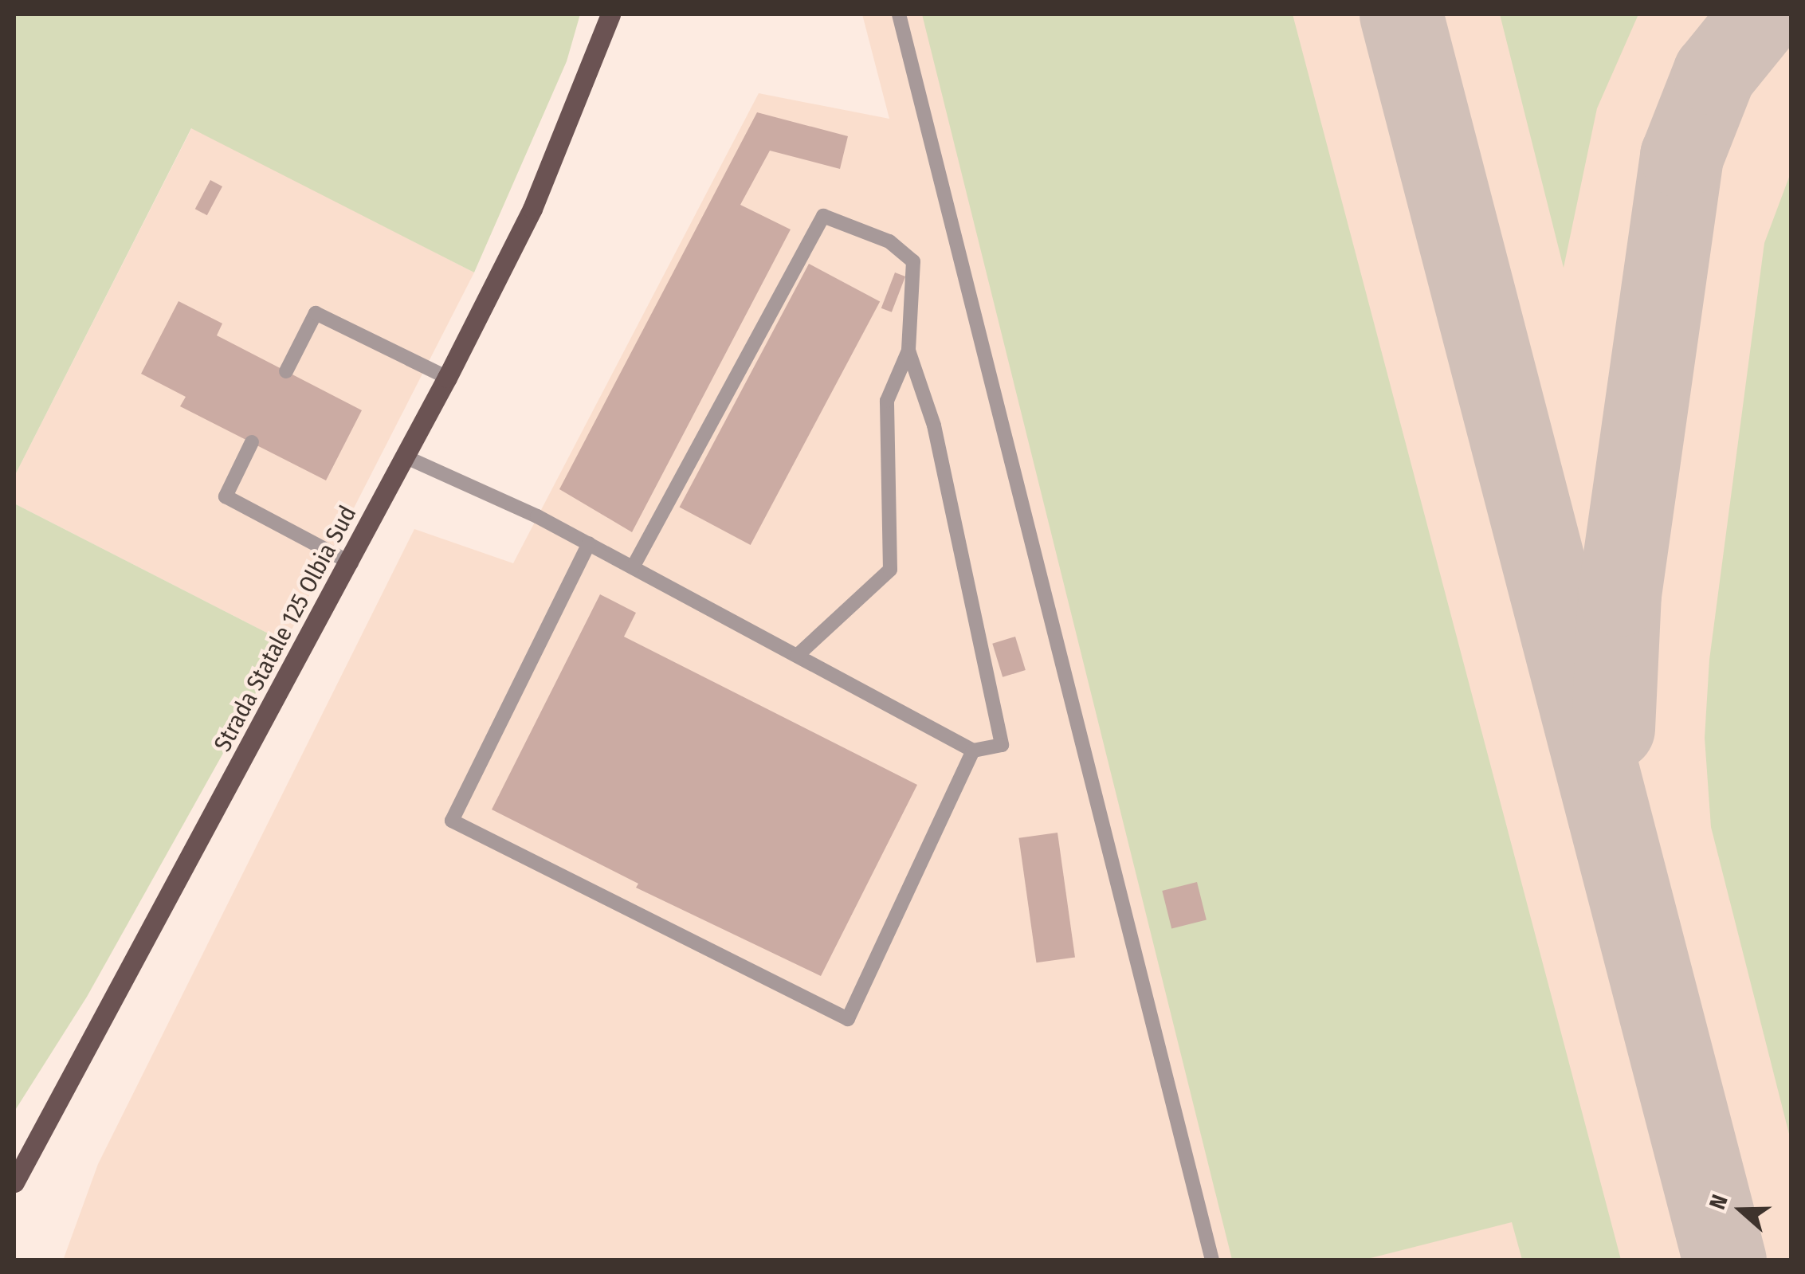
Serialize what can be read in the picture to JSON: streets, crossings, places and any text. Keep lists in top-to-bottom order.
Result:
{
  "streets": {
    "main road": ["Strada Statale 125 Olbia Sud"]
  },
  "north": "left"
}
